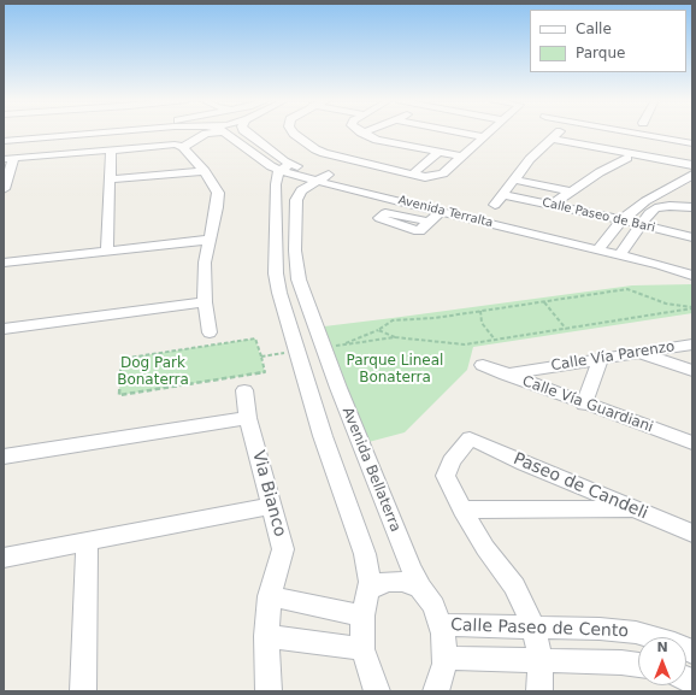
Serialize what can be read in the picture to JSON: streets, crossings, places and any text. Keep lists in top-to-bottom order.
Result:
{
  "streets": {
    "street": [
      "Avenida Terralta",
      "Calle Paseo de Bari",
      "Calle Vía Parenzo",
      "Calle Vía Guardiani",
      "Avenida Bellaterra",
      "Paseo de Candeli",
      "Via Bianco",
      "Calle Paseo de Cento"
    ]
  },
  "crossings": [
    ["Avenida Terralta", "Avenida Bellaterra"],
    ["Calle Vía Parenzo", "Calle Vía Guardiani"],
    ["Avenida Bellaterra", "Calle Paseo de Cento"]
  ],
  "parks": ["Parque Lineal Bonaterra", "Dog Park Bonaterra"],
  "legend": ["Calle", "Parque"],
  "north": "top"
}
